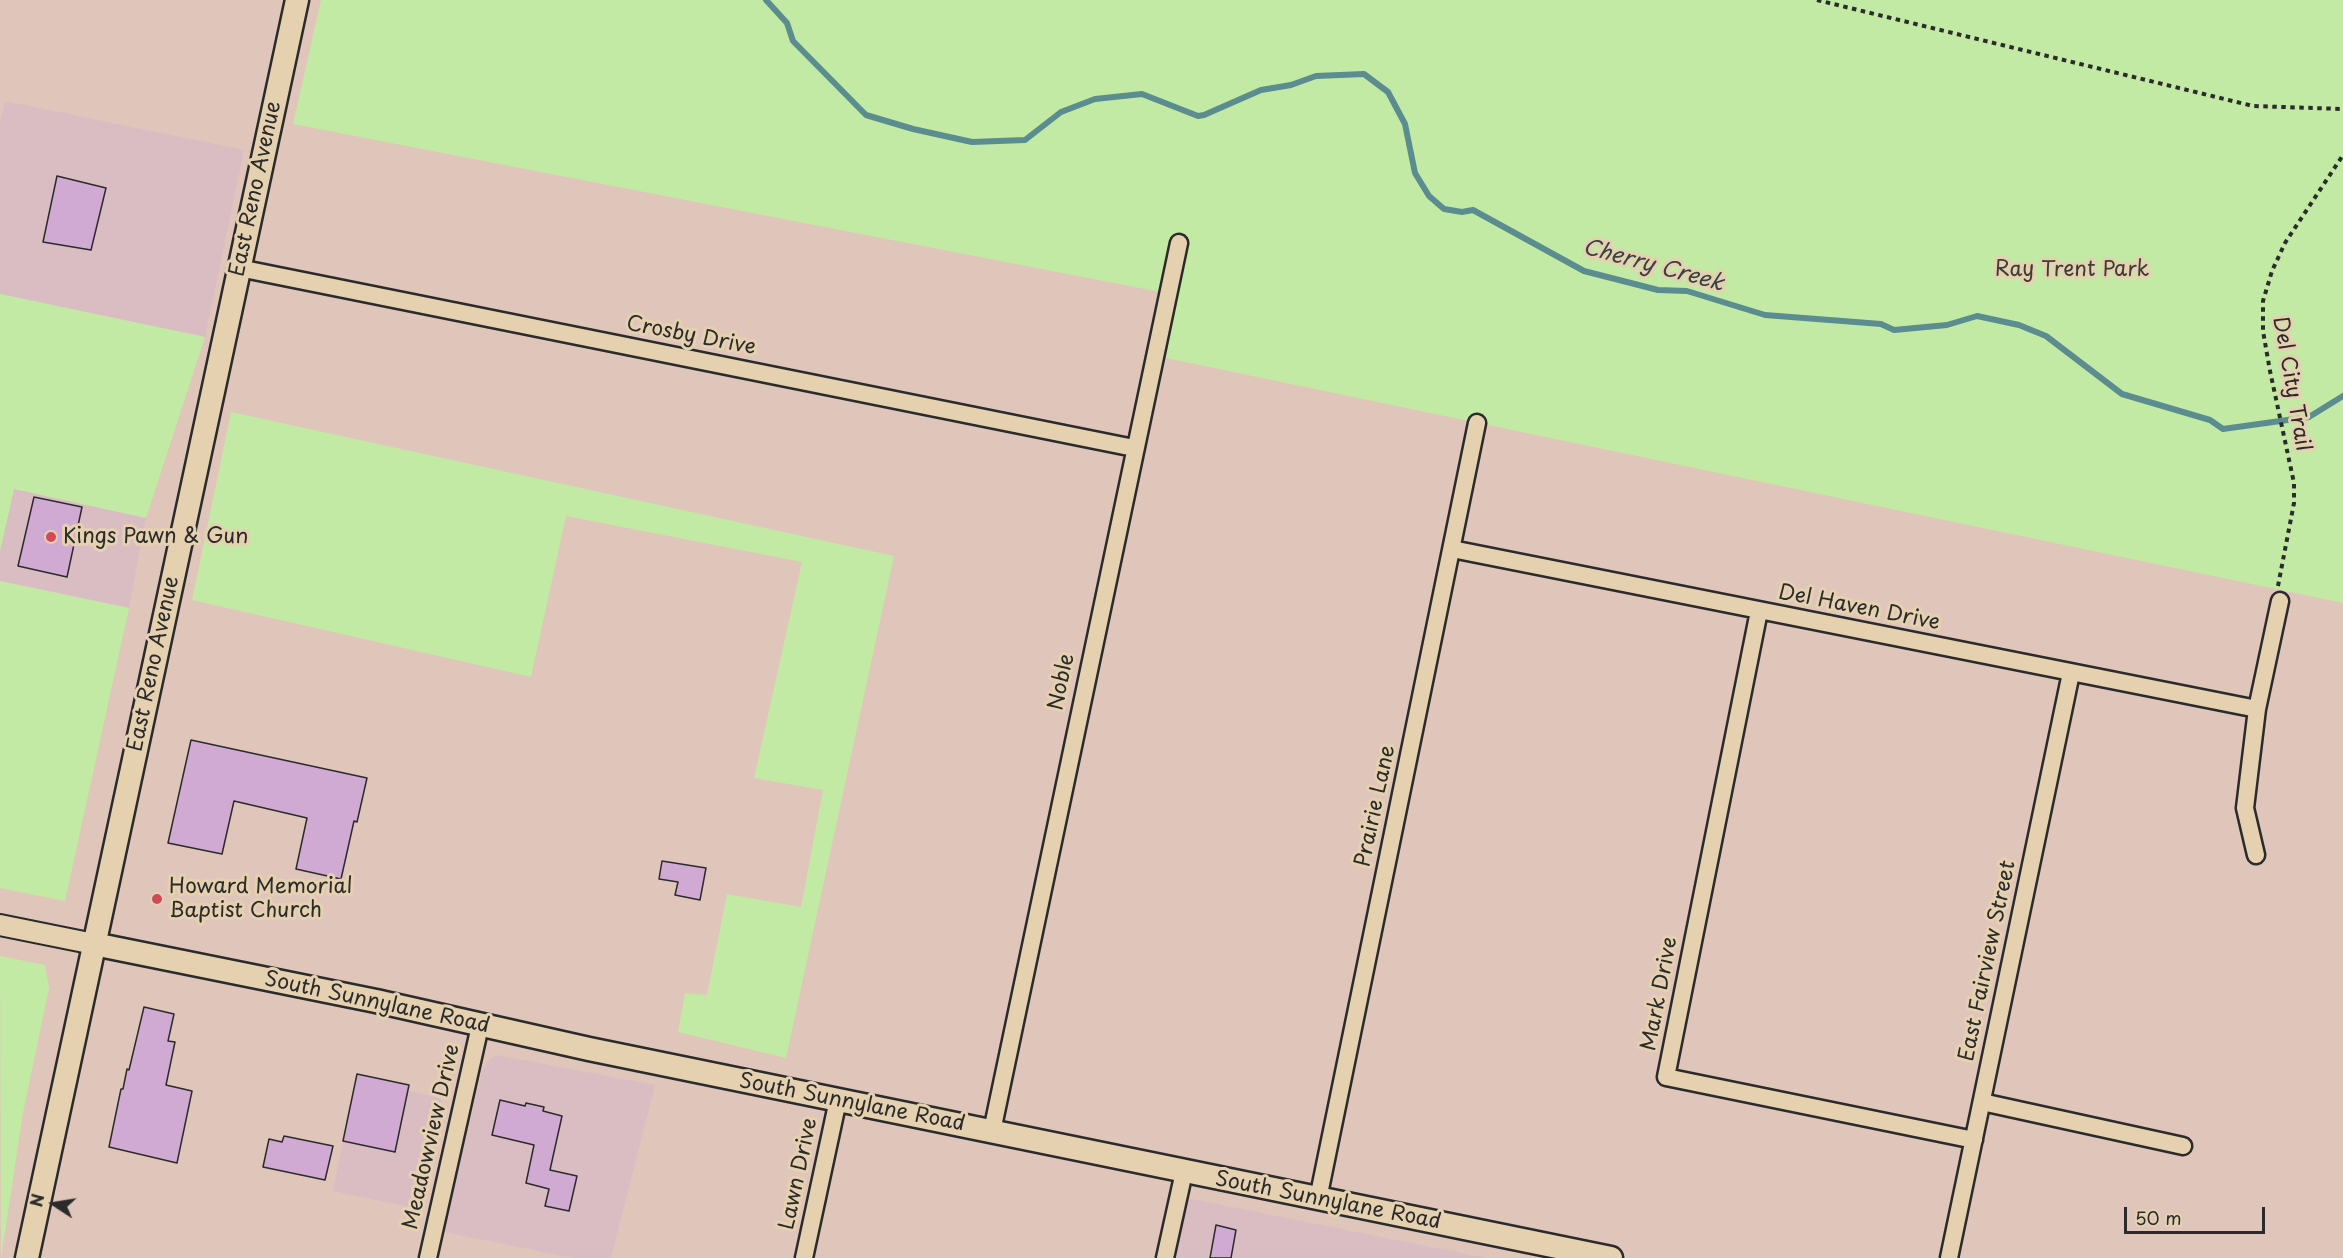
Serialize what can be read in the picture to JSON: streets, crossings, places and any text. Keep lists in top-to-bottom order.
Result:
{
  "streets": {
    "main road": ["East Reno Avenue", "South Sunnylane Road"],
    "street": [
      "Crosby Drive",
      "Del Haven Drive",
      "Noble",
      "Prairie Lane",
      "East Fairview Street",
      "Mark Drive",
      "Meadowview Drive",
      "Lawn Drive"
    ],
    "path": ["Del City Trail"]
  },
  "crossings": [
    ["East Reno Avenue", "Crosby Drive"],
    ["East Reno Avenue", "South Sunnylane Road"],
    ["Crosby Drive", "Noble"],
    ["Del Haven Drive", "Prairie Lane"],
    ["Del Haven Drive", "East Fairview Street"],
    ["Del Haven Drive", "Mark Drive"],
    ["Noble", "South Sunnylane Road"],
    ["Prairie Lane", "South Sunnylane Road"],
    ["East Fairview Street", "Mark Drive"],
    ["South Sunnylane Road", "Meadowview Drive"],
    ["South Sunnylane Road", "Lawn Drive"]
  ],
  "water": ["Cherry Creek"],
  "parks": ["Ray Trent Park"],
  "places": ["Kings Pawn & Gun", "Howard Memorial Baptist Church"],
  "scale_bar": "50 m",
  "north": "left"
}
